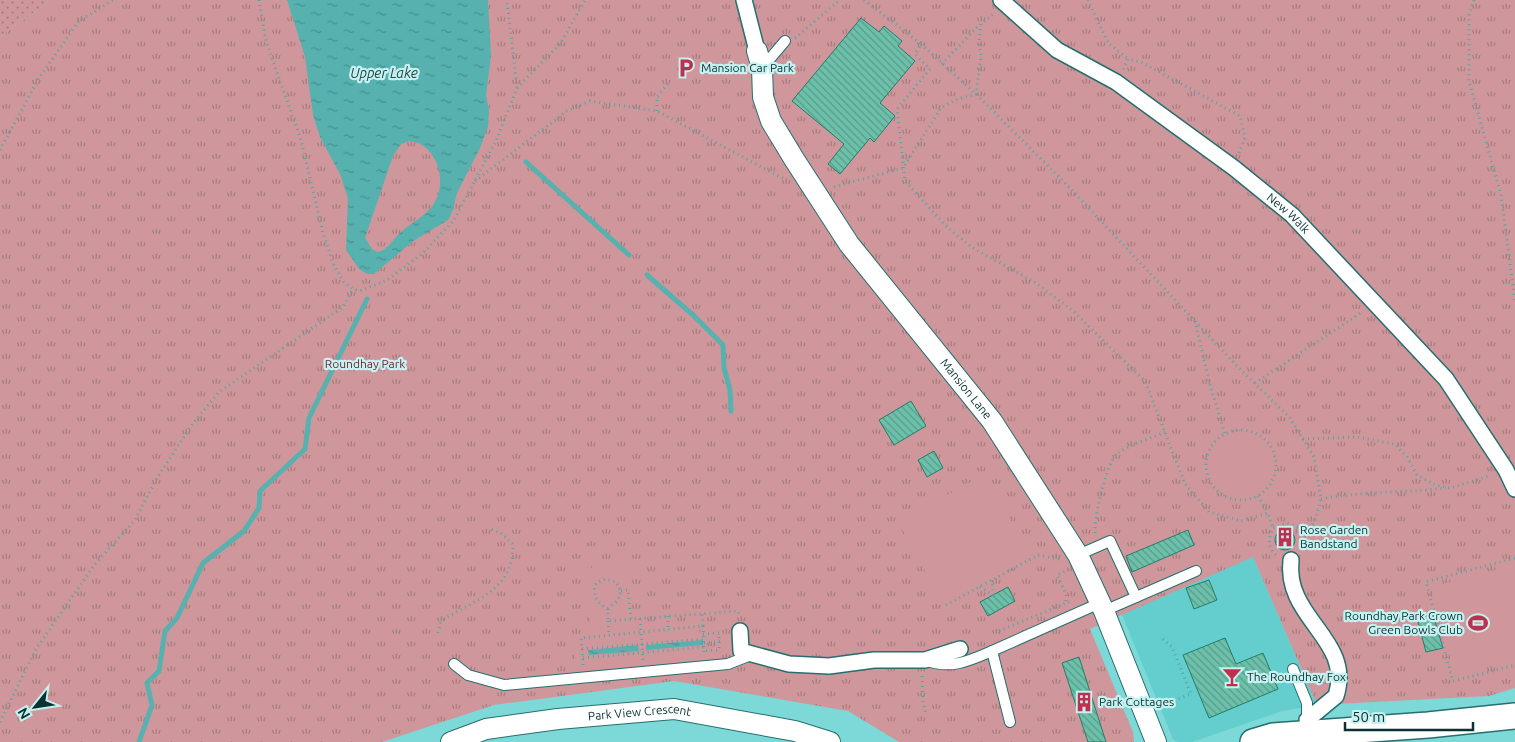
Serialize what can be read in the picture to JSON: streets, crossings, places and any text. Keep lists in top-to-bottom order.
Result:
{
  "streets": {
    "street": ["New Walk", "Mansion Lane", "Park View Crescent"]
  },
  "water": ["Upper Lake"],
  "parks": ["Roundhay Park"],
  "places": {
    "parking": ["Mansion Car Park"],
    "building": ["Rose Garden Bandstand", "Park Cottages"],
    "sports": ["Roundhay Park Crown Green Bowls Club"],
    "bar": ["The Roundhay Fox"]
  },
  "scale_bar": "50 m",
  "north": "bottom left"
}
